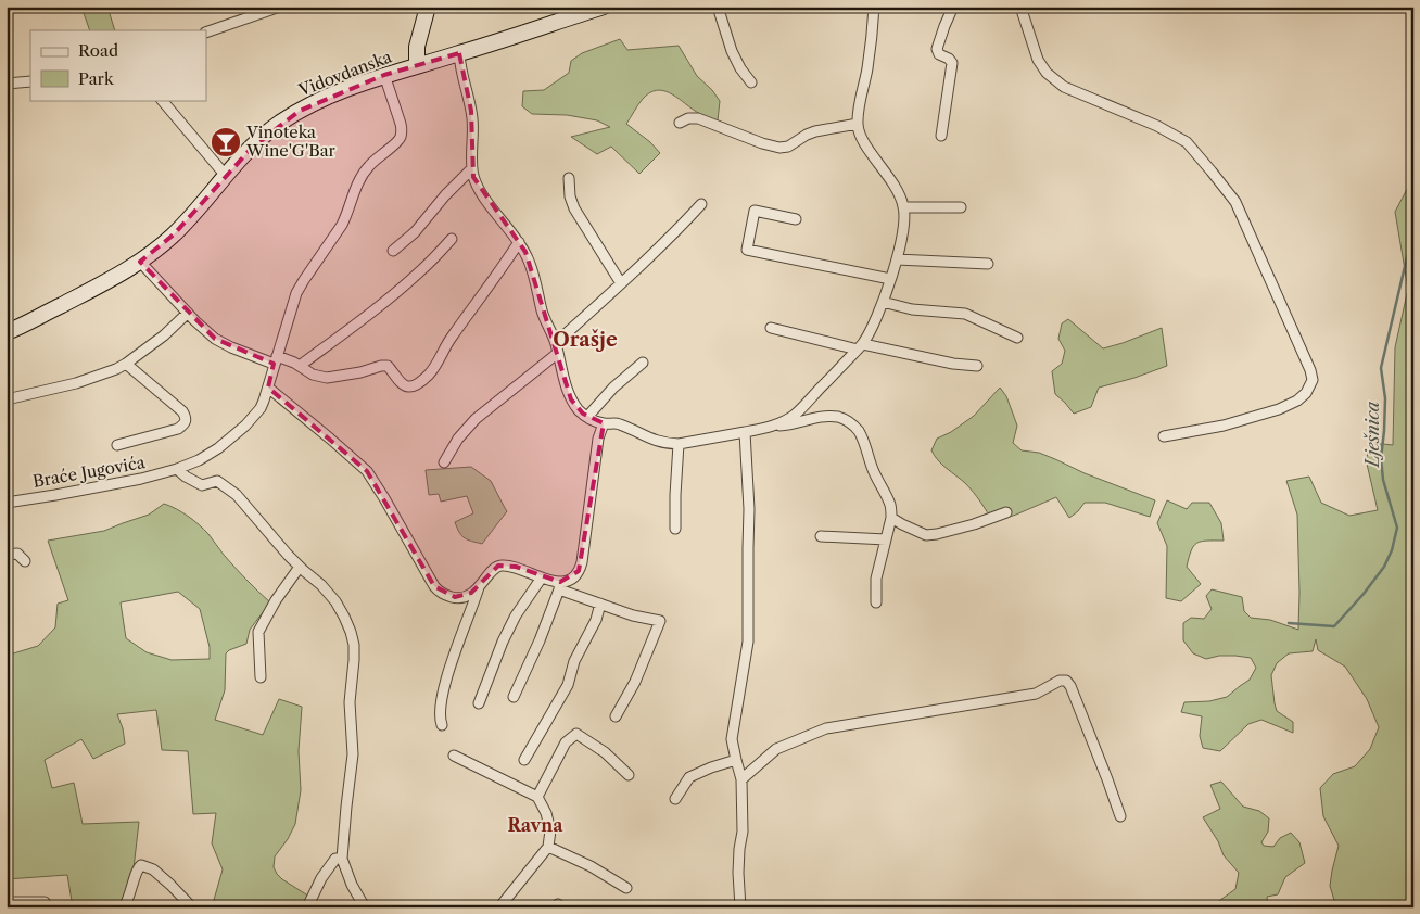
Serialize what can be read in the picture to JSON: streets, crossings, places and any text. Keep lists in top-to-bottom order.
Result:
{
  "streets": {
    "street": ["Vidovdanska", "Braće Jugovića"]
  },
  "crossings": [
    ["Vidovdanska", "Braće Jugovića"]
  ],
  "districts": ["Orašje", "Ravna"],
  "water": ["Lješnica"],
  "places": {
    "bar": ["Vinoteka Wine'G'Bar"]
  },
  "legend": ["Road", "Park"]
}
